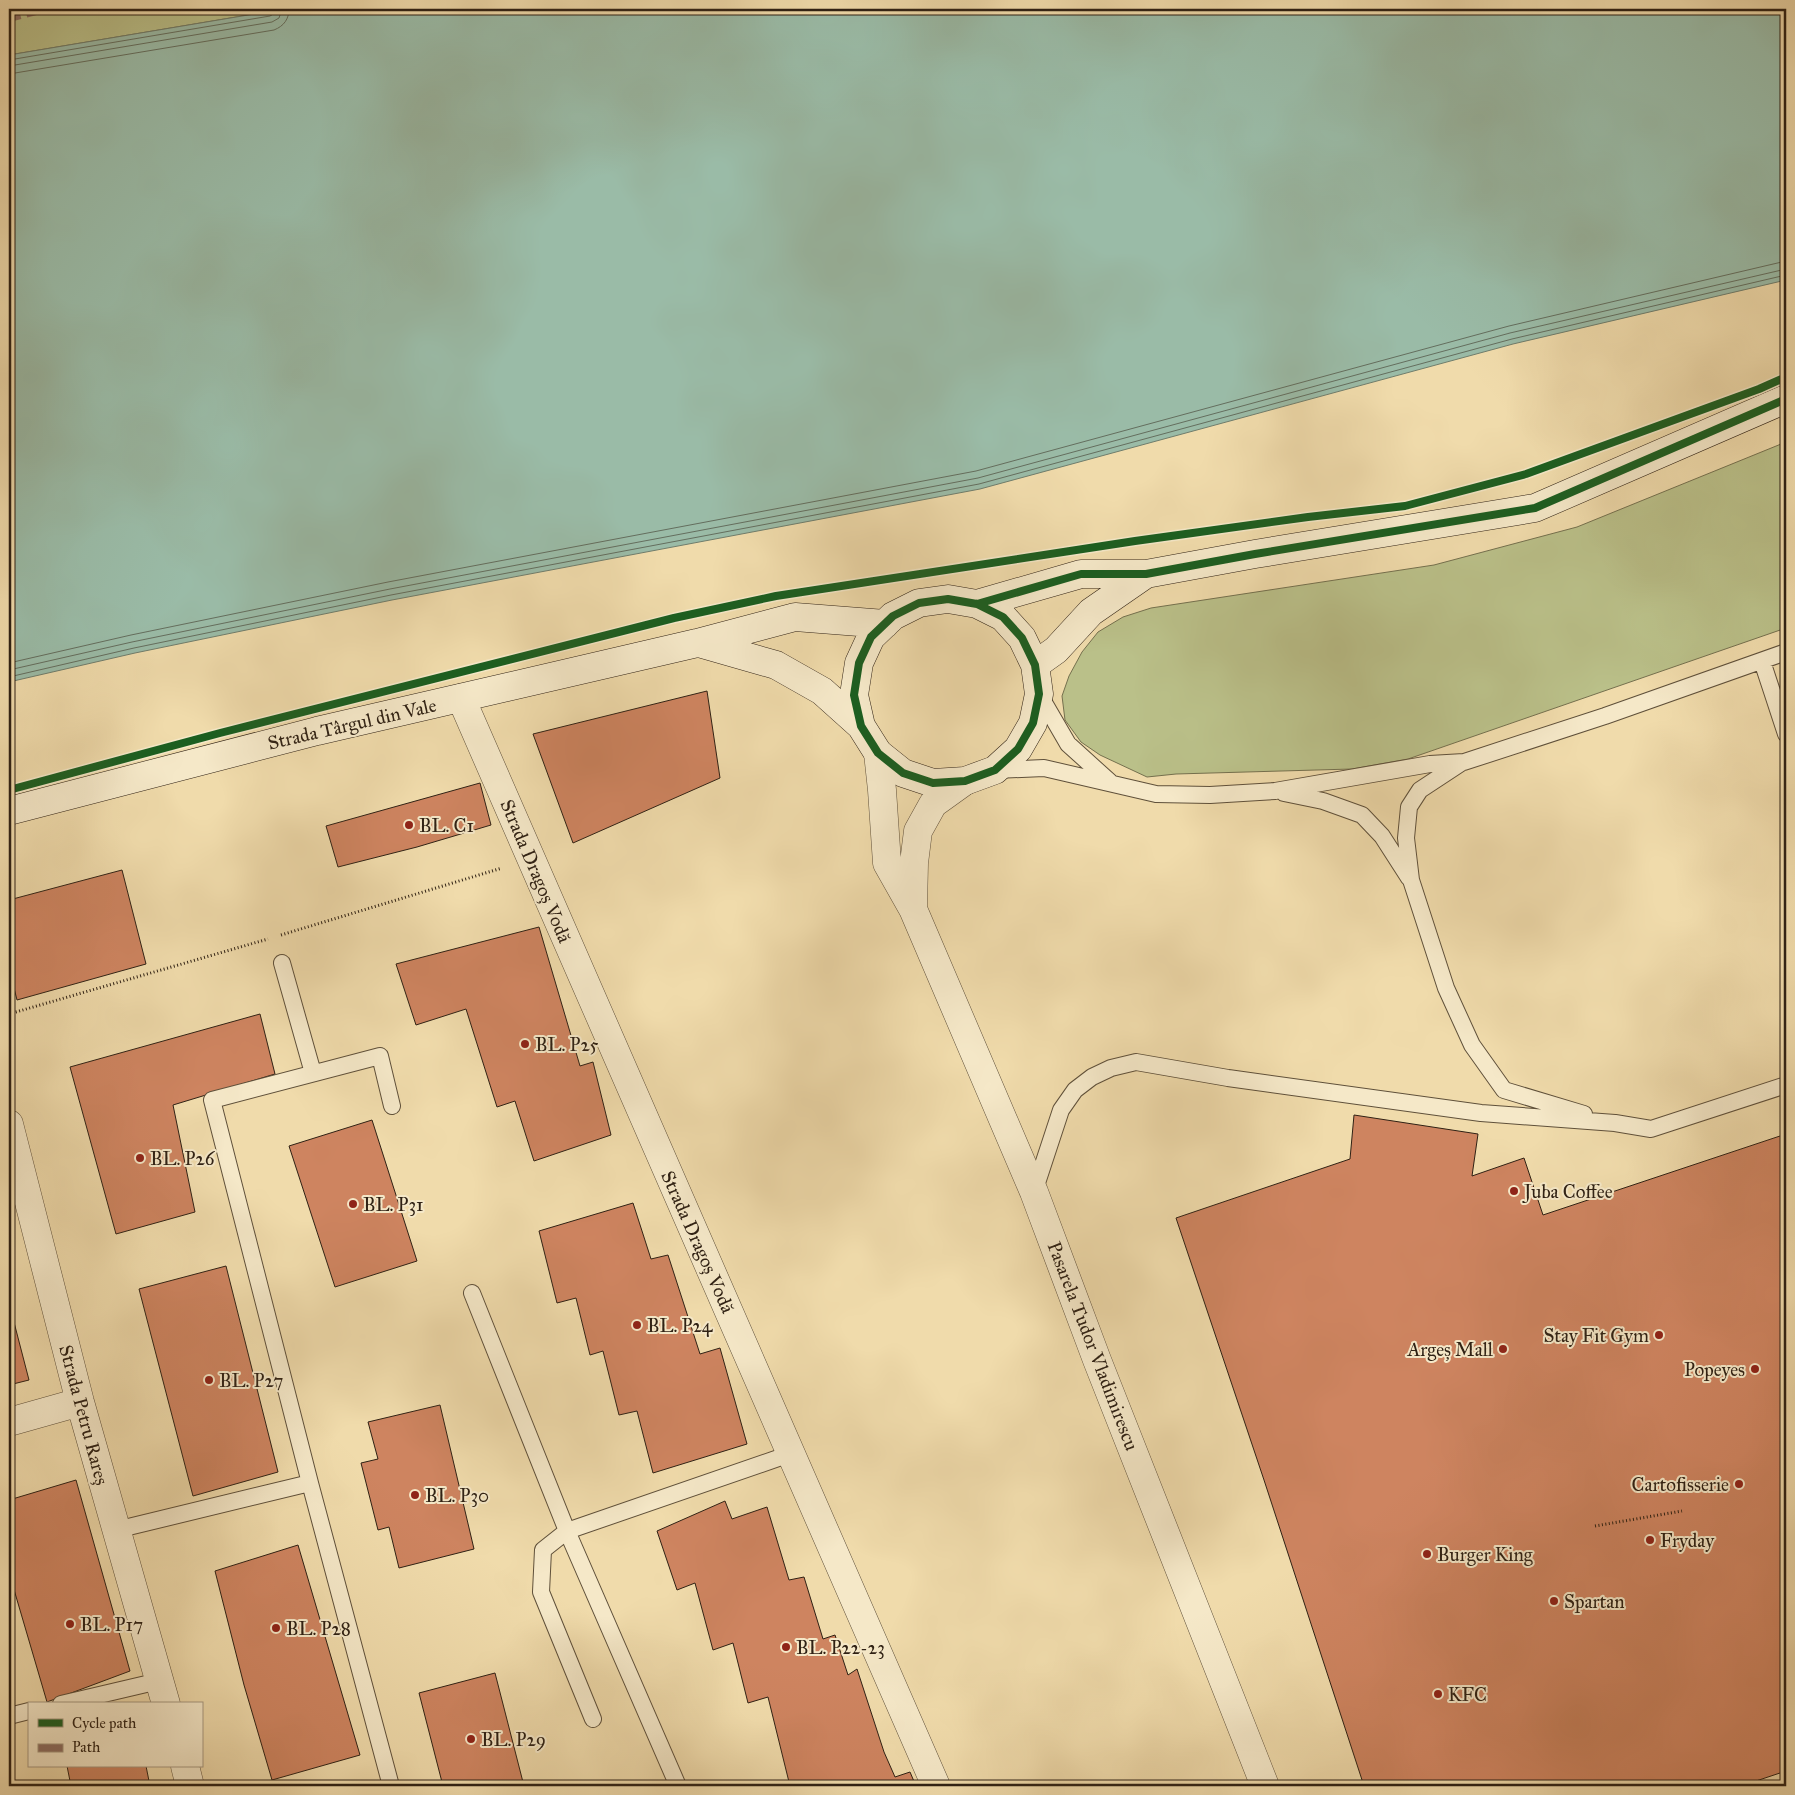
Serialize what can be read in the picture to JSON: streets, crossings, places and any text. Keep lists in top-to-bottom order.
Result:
{
  "streets": {
    "street": [
      "Strada Târgul din Vale",
      "Strada Dragoș Vodă",
      "Pasarela Tudor Vladimirescu",
      "Strada Petru Rareș"
    ]
  },
  "crossings": [
    ["Strada Târgul din Vale", "Strada Dragoș Vodă"],
    ["Strada Târgul din Vale", "Pasarela Tudor Vladimirescu"]
  ],
  "places": [
    "BL. C1",
    "BL. P25",
    "BL. P26",
    "Juba Coffee",
    "BL. P31",
    "BL. P24",
    "Stay Fit Gym",
    "Argeș Mall",
    "Popeyes",
    "BL. P27",
    "Cartofisserie",
    "BL. P30",
    "Fryday",
    "Burger King",
    "Spartan",
    "BL. P17",
    "BL. P28",
    "BL. P22-23",
    "KFC",
    "BL. P29"
  ],
  "legend": ["Cycle path", "Path"]
}
